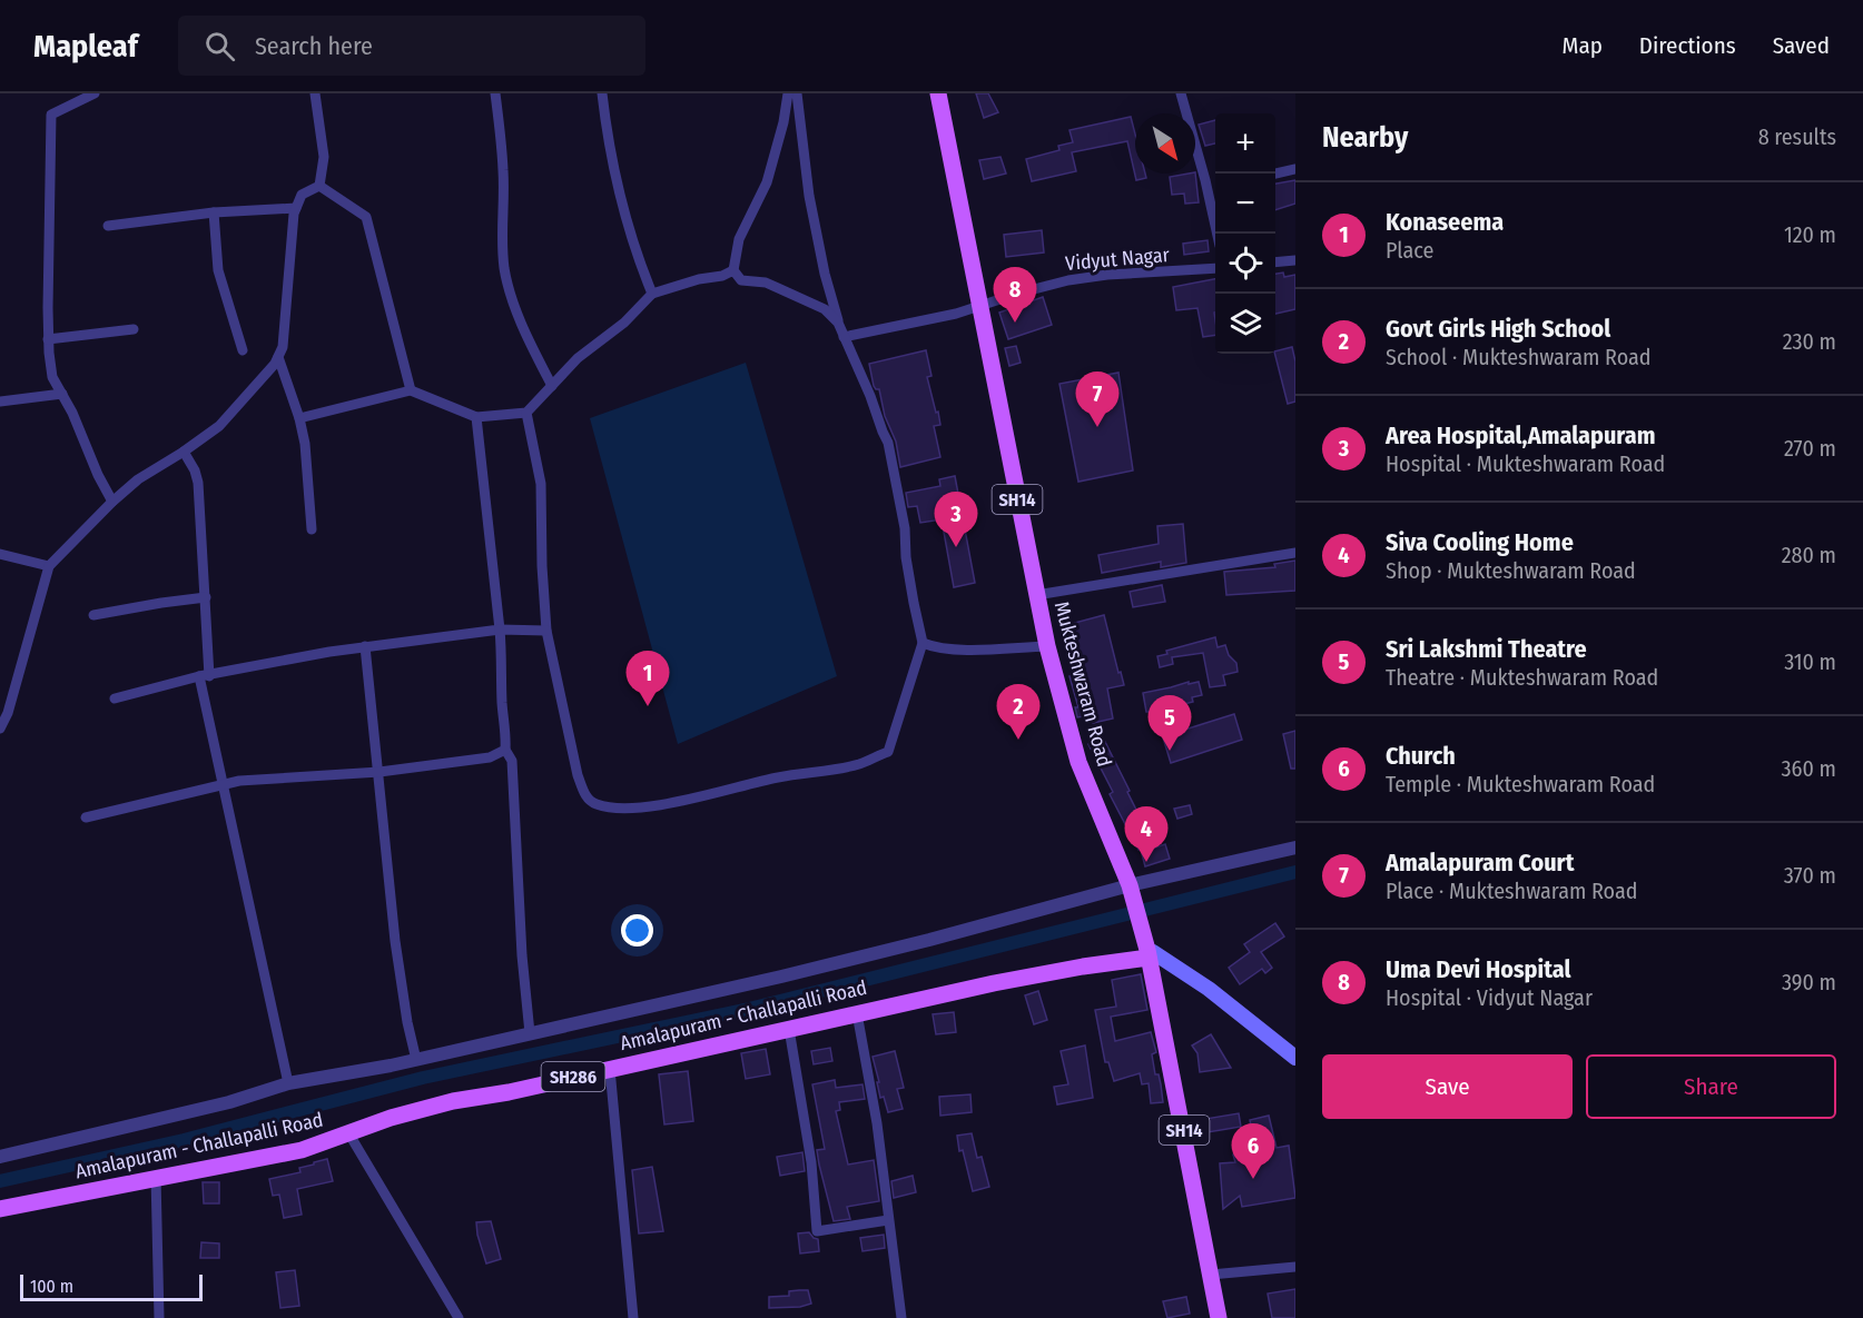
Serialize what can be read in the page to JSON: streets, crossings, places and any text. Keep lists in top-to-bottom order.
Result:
{
  "streets": {
    "main road": [
      "SH14",
      "Mukteshwaram Road",
      "Amalapuram - Challapalli Road",
      "SH286"
    ],
    "street": ["Vidyut Nagar"]
  },
  "crossings": [
    ["Vidyut Nagar", "Mukteshwaram Road"],
    ["Mukteshwaram Road", "Amalapuram - Challapalli Road"]
  ],
  "scale_bar": "100 m",
  "north": "bottom right",
  "page": {
    "header": "Mapleaf",
    "search": "Search here",
    "nav": ["Map", "Directions", "Saved"],
    "heading": ["Nearby", "8 results"],
    "map_buttons": ["+", "−"],
    "list": [
      {
        "mark": "1",
        "name": "Konaseema",
        "note": "Place",
        "value": "120 m"
      },
      {
        "mark": "2",
        "name": "Govt Girls High School",
        "note": "School · Mukteshwaram Road",
        "value": "230 m"
      },
      {
        "mark": "3",
        "name": "Area Hospital,Amalapuram",
        "note": "Hospital · Mukteshwaram Road",
        "value": "270 m"
      },
      {
        "mark": "4",
        "name": "Siva Cooling Home",
        "note": "Shop · Mukteshwaram Road",
        "value": "280 m"
      },
      {
        "mark": "5",
        "name": "Sri Lakshmi Theatre",
        "note": "Theatre · Mukteshwaram Road",
        "value": "310 m"
      },
      {
        "mark": "6",
        "name": "Church",
        "note": "Temple · Mukteshwaram Road",
        "value": "360 m"
      },
      {
        "mark": "7",
        "name": "Amalapuram Court",
        "note": "Place · Mukteshwaram Road",
        "value": "370 m"
      },
      {
        "mark": "8",
        "name": "Uma Devi Hospital",
        "note": "Hospital · Vidyut Nagar",
        "value": "390 m"
      }
    ],
    "pins": [
      "8",
      "7",
      "3",
      "1",
      "2",
      "5",
      "4",
      "6"
    ],
    "buttons": ["Save", "Share"],
    "scale": "100 m"
  }
}
